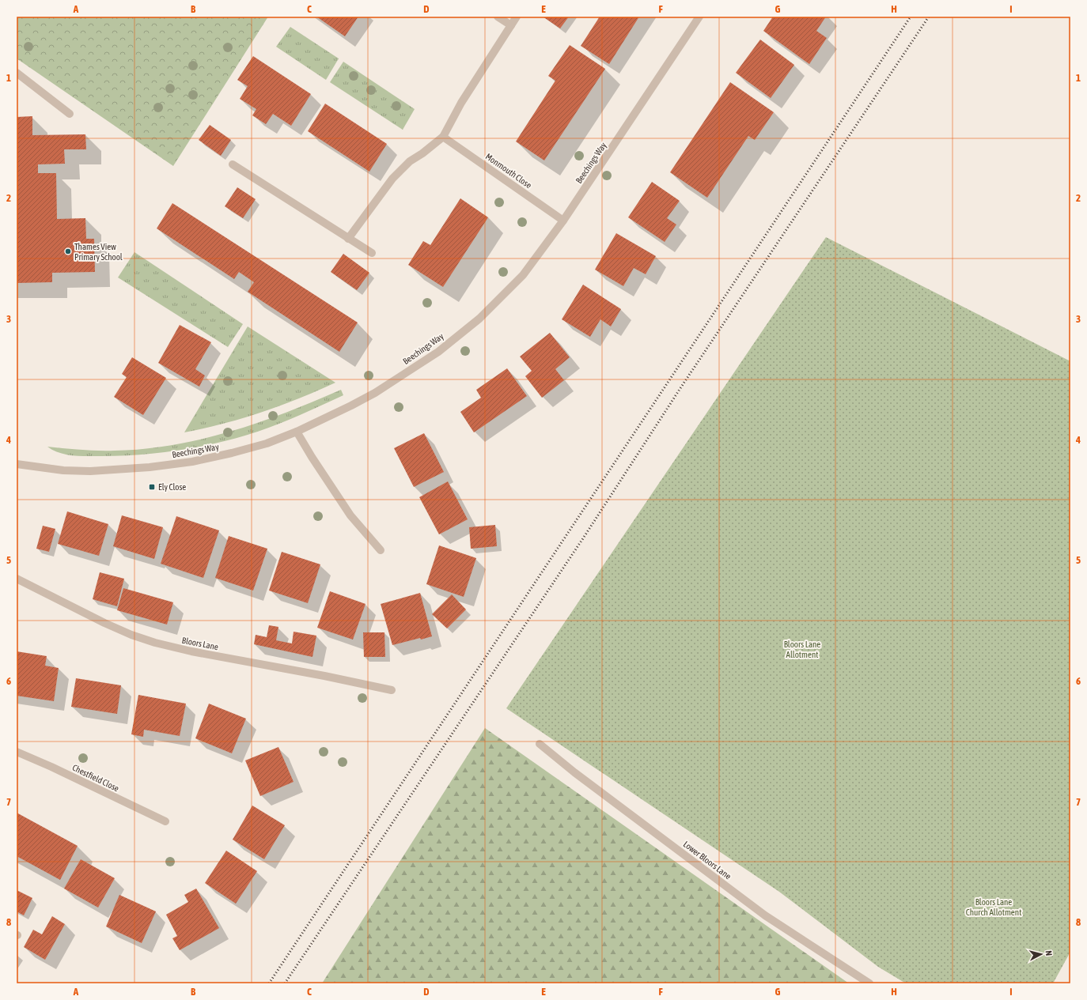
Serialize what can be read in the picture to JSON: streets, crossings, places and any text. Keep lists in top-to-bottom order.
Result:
{
  "streets": {
    "street": [
      "Beechings Way",
      "Monmouth Close",
      "Bloors Lane",
      "Chestfield Close",
      "Lower Bloors Lane"
    ]
  },
  "crossings": [
    ["Beechings Way", "Monmouth Close"]
  ],
  "parks": ["Bloors Lane Allotment", "Bloors Lane Church Allotment"],
  "places": {
    "other": ["Thames View Primary School"],
    "transit": ["Ely Close"]
  },
  "north": "right",
  "grid": {
    "columns": [
      "A",
      "B",
      "C",
      "D",
      "E",
      "F",
      "G",
      "H",
      "I"
    ],
    "rows": [
      "1",
      "2",
      "3",
      "4",
      "5",
      "6",
      "7",
      "8"
    ]
  }
}
